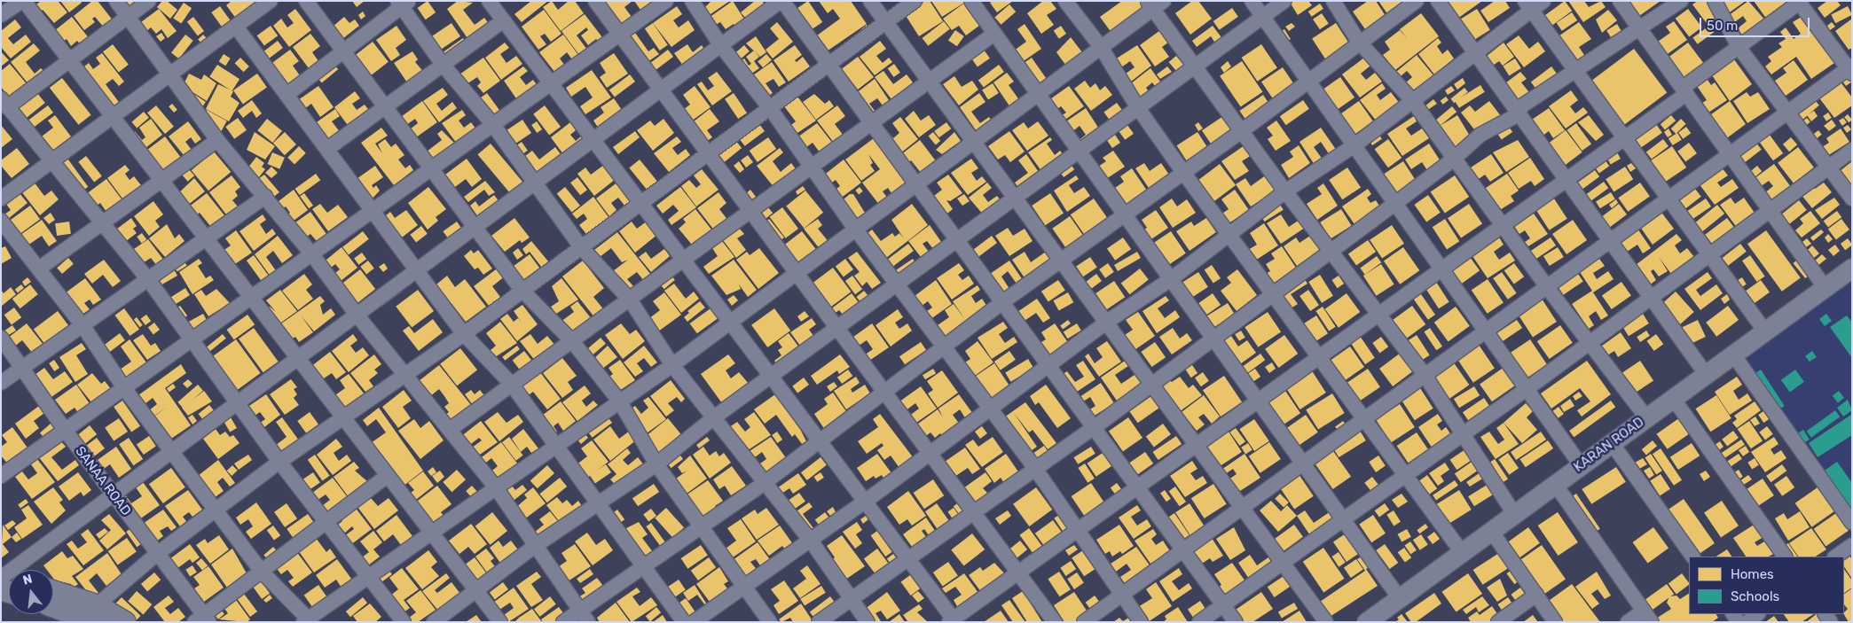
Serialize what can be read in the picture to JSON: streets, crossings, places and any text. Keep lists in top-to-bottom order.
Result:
{
  "streets": {
    "street": ["KARAN ROAD", "SANAA ROAD"]
  },
  "legend": ["Homes", "Schools"],
  "scale_bar": "50 m",
  "north": "top"
}
